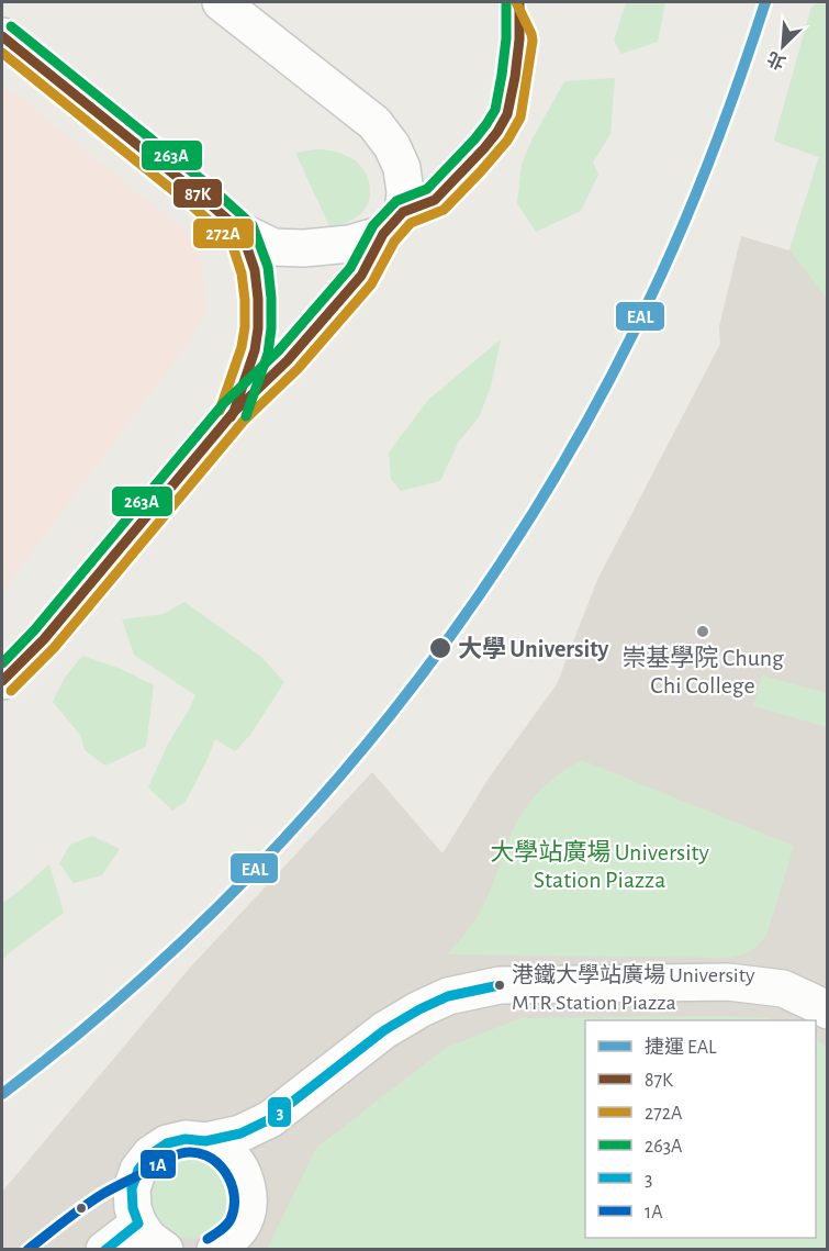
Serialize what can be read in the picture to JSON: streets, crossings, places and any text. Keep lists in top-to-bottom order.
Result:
{
  "parks": ["大學站廣場 University Station Piazza"],
  "places": ["崇基學院 Chung Chi College", "大學 University", "港鐵大學站廣場 University MTR Station Piazza"],
  "lines": [
    "metro line EAL",
    "transit line 87K",
    "transit line 272A",
    "transit line 263A",
    "transit line 3",
    "transit line 1A"
  ],
  "legend": [
    "捷運 EAL",
    "87K",
    "272A",
    "263A",
    "3",
    "1A"
  ],
  "north": "bottom left"
}
